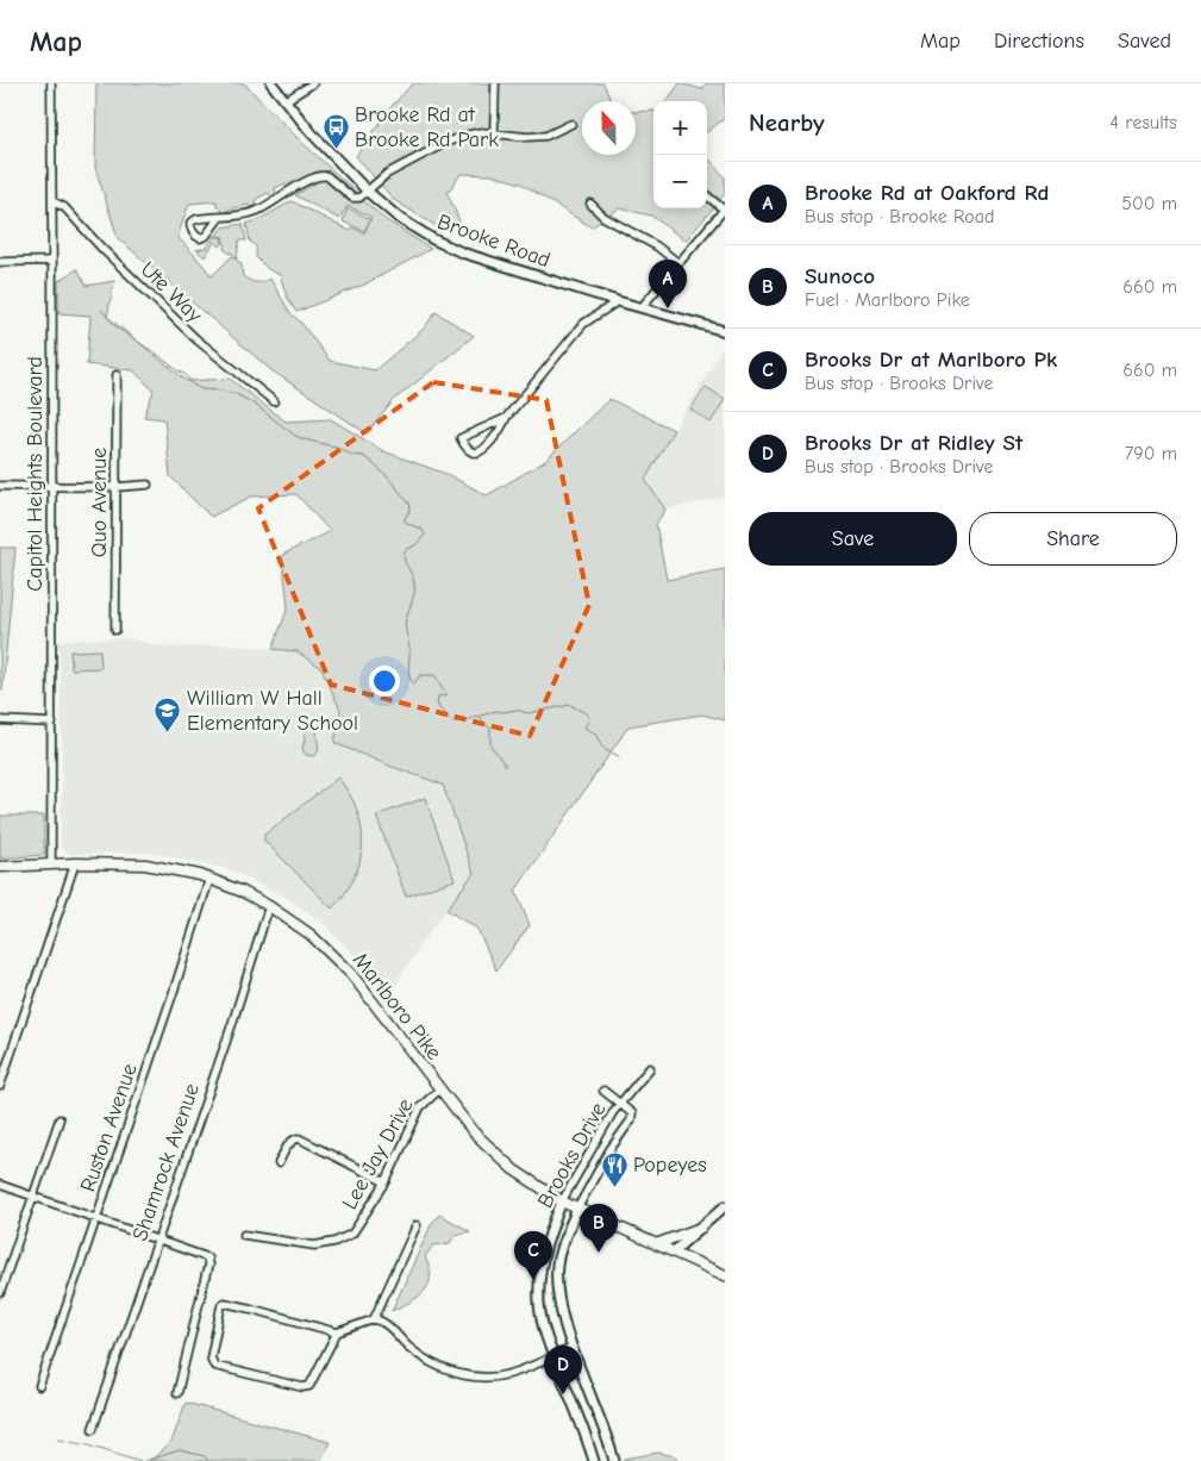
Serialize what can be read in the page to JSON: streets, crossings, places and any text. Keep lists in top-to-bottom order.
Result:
{
  "streets": {
    "main road": ["Marlboro Pike"],
    "street": [
      "Brooke Road",
      "Ute Way",
      "Capitol Heights Boulevard",
      "Quo Avenue",
      "Ruston Avenue",
      "Lee Jay Drive",
      "Brooks Drive",
      "Shamrock Avenue"
    ]
  },
  "crossings": [
    ["Ute Way", "Capitol Heights Boulevard"],
    ["Capitol Heights Boulevard", "Marlboro Pike"],
    ["Marlboro Pike", "Ruston Avenue"],
    ["Marlboro Pike", "Lee Jay Drive"],
    ["Marlboro Pike", "Brooks Drive"],
    ["Marlboro Pike", "Shamrock Avenue"]
  ],
  "places": {
    "bus stop": ["Brooke Rd at Brooke Rd Park"],
    "school or university": ["William W Hall Elementary School"],
    "restaurant": ["Popeyes"]
  },
  "north": "top",
  "page": {
    "header": "Map",
    "nav": ["Map", "Directions", "Saved"],
    "heading": ["Nearby", "4 results"],
    "map_buttons": ["+", "−"],
    "list": [
      {
        "mark": "A",
        "name": "Brooke Rd at Oakford Rd",
        "note": "Bus stop · Brooke Road",
        "value": "500 m"
      },
      {
        "mark": "B",
        "name": "Sunoco",
        "note": "Fuel · Marlboro Pike",
        "value": "660 m"
      },
      {
        "mark": "C",
        "name": "Brooks Dr at Marlboro Pk",
        "note": "Bus stop · Brooks Drive",
        "value": "660 m"
      },
      {
        "mark": "D",
        "name": "Brooks Dr at Ridley St",
        "note": "Bus stop · Brooks Drive",
        "value": "790 m"
      }
    ],
    "pins": [
      "A",
      "B",
      "C",
      "D"
    ],
    "buttons": ["Save", "Share"]
  }
}
